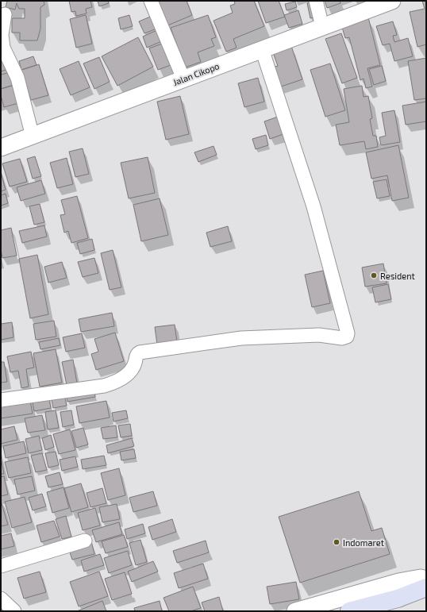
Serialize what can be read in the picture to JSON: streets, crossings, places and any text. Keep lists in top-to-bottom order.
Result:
{
  "streets": {
    "street": ["Jalan Cikopo"]
  },
  "places": ["Resident", "Indomaret"]
}
